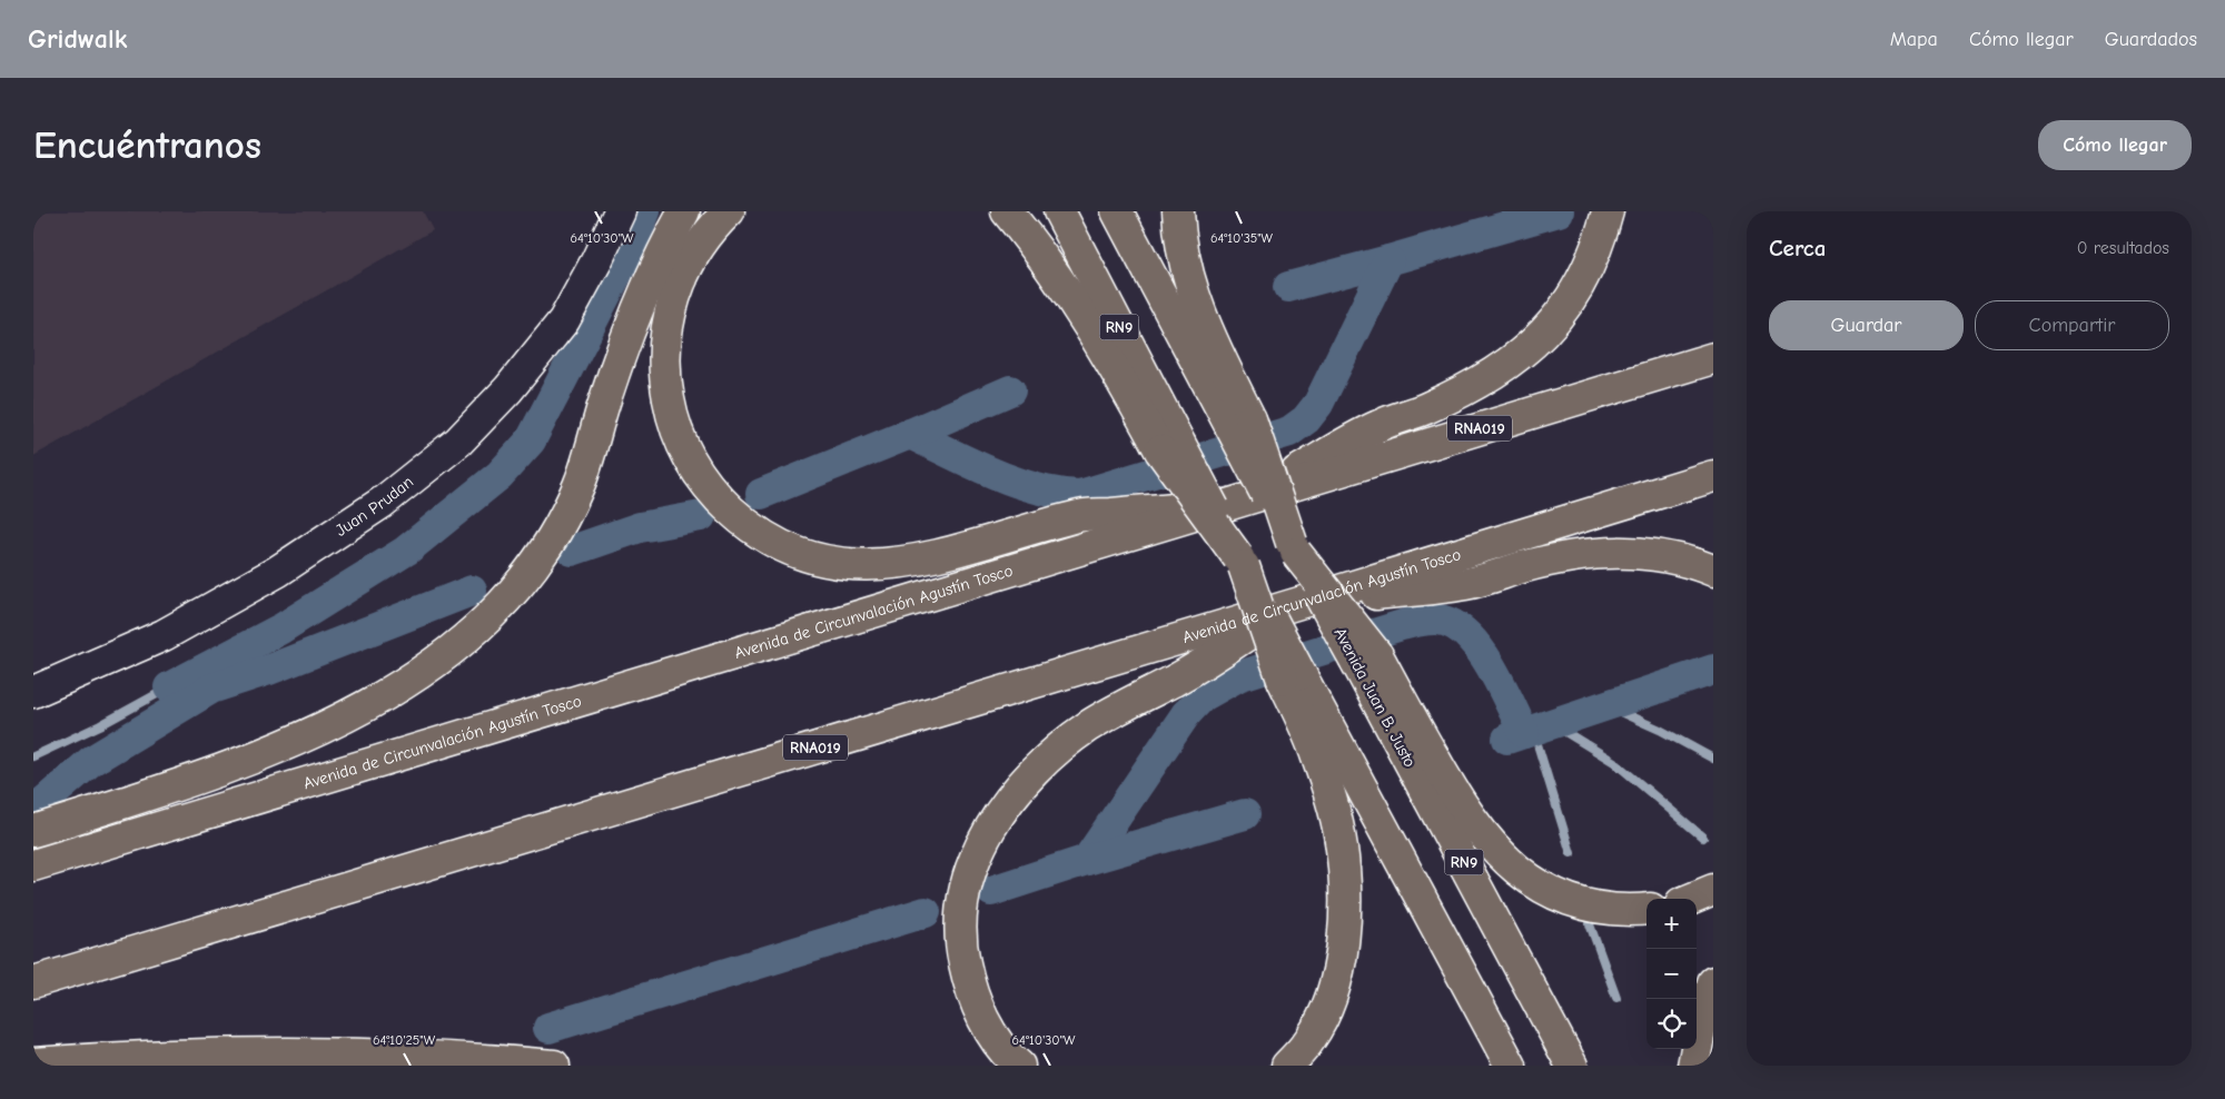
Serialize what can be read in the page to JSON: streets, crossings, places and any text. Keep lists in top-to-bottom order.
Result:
{
  "streets": {
    "main road": [
      "RN9",
      "RNA019",
      "Avenida de Circunvalación Agustín Tosco",
      "Avenida Juan B. Justo"
    ],
    "street": ["Juan Prudan"]
  },
  "page": {
    "header": "Gridwalk",
    "nav": ["Mapa", "Cómo llegar", "Guardados"],
    "buttons": [
      "Cómo llegar",
      ["Guardar", "Compartir"]
    ],
    "title": "Encuéntranos",
    "heading": ["Cerca", "0 resultados"],
    "map_buttons": ["+", "−"]
  },
  "coordinates": ["64°10'30\"W", "64°10'35\"W", "64°10'25\"W"]
}
